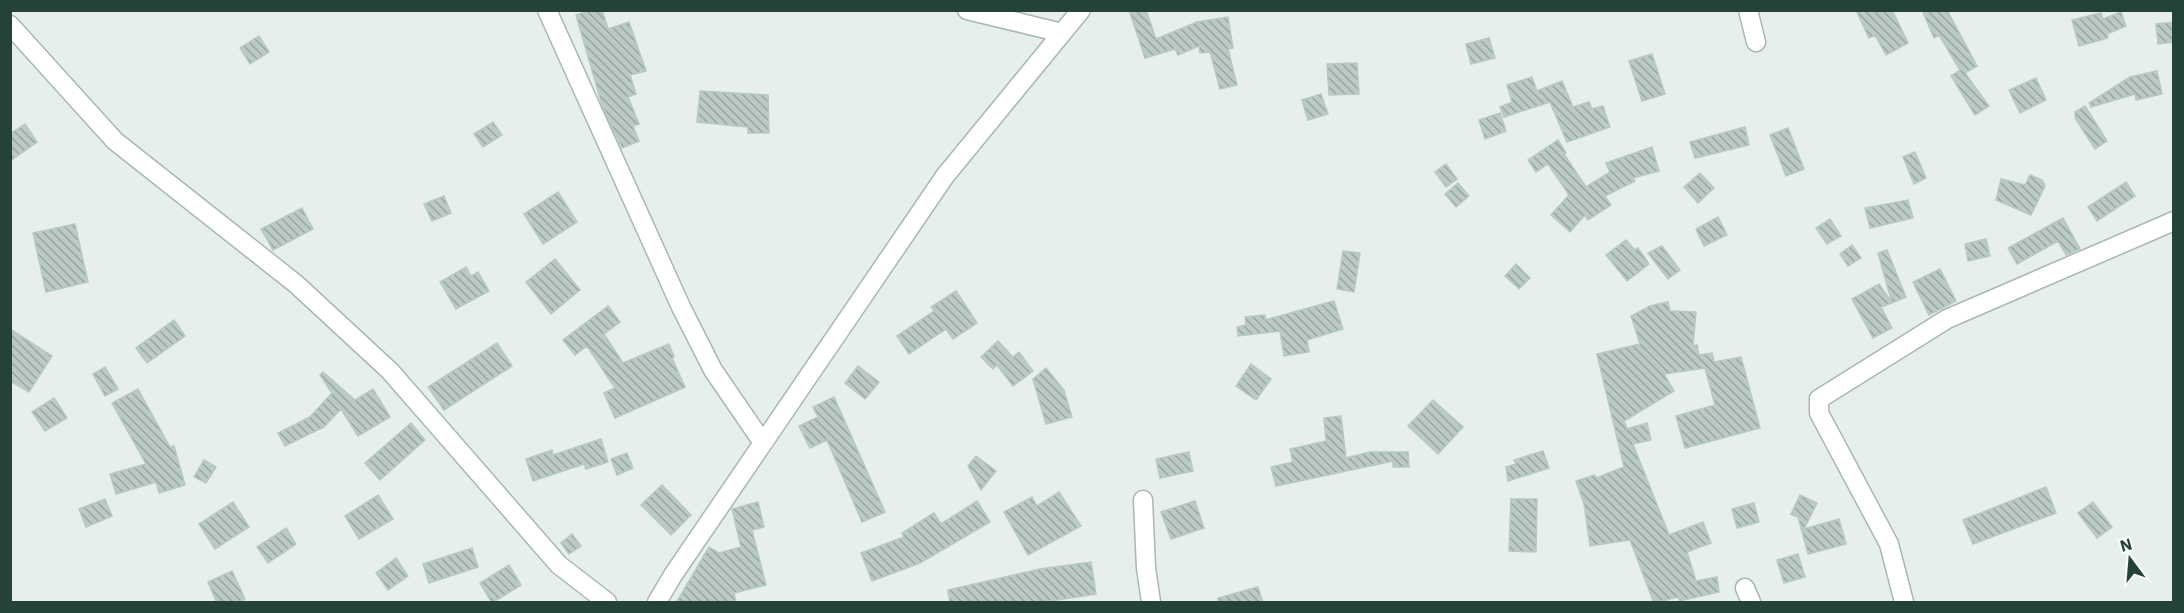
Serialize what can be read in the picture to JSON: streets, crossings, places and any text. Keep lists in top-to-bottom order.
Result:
{
  "north": "top"
}
